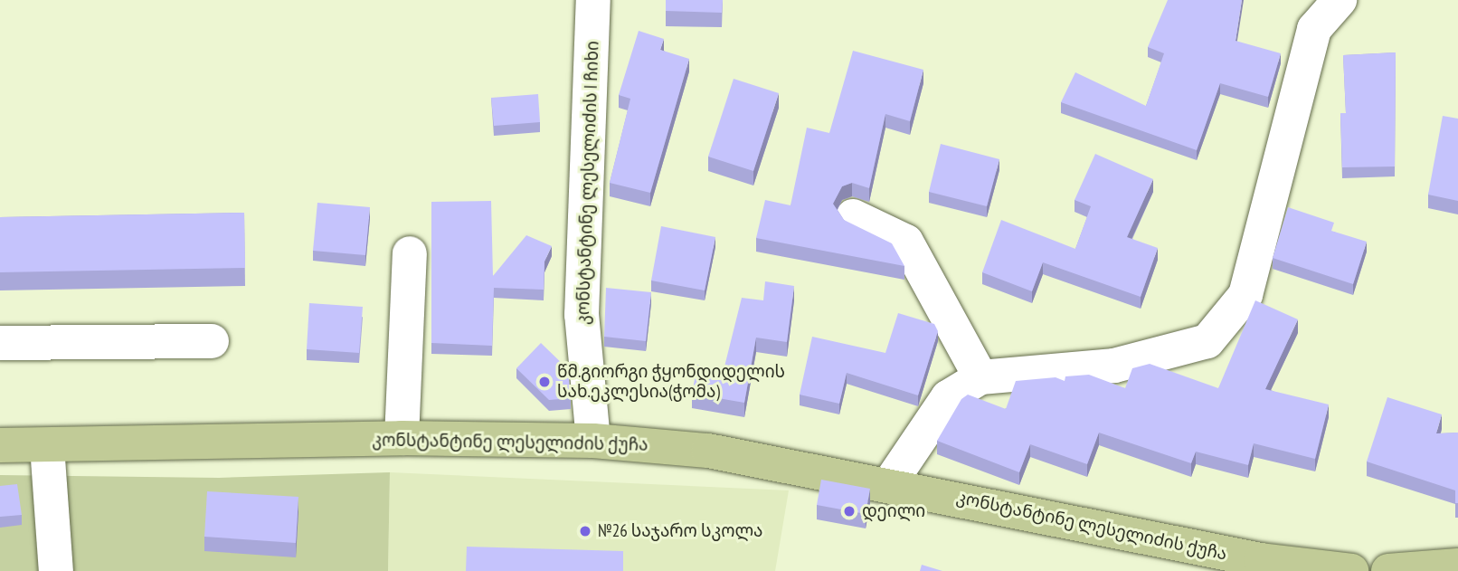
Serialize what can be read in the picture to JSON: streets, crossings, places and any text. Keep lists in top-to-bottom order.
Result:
{
  "streets": {
    "main road": ["კონსტანტინე ლესელიძის ქუჩა"],
    "street": ["კონსტანტინე ლესელიძის I ჩიხი"]
  },
  "crossings": [
    ["კონსტანტინე ლესელიძის I ჩიხი", "კონსტანტინე ლესელიძის ქუჩა"]
  ],
  "places": ["წმ.გიორგი ჭყონდიდელის სახ.ეკლესია(ჭომა)", "დეილი", "№26 საჯარო სკოლა"]
}
